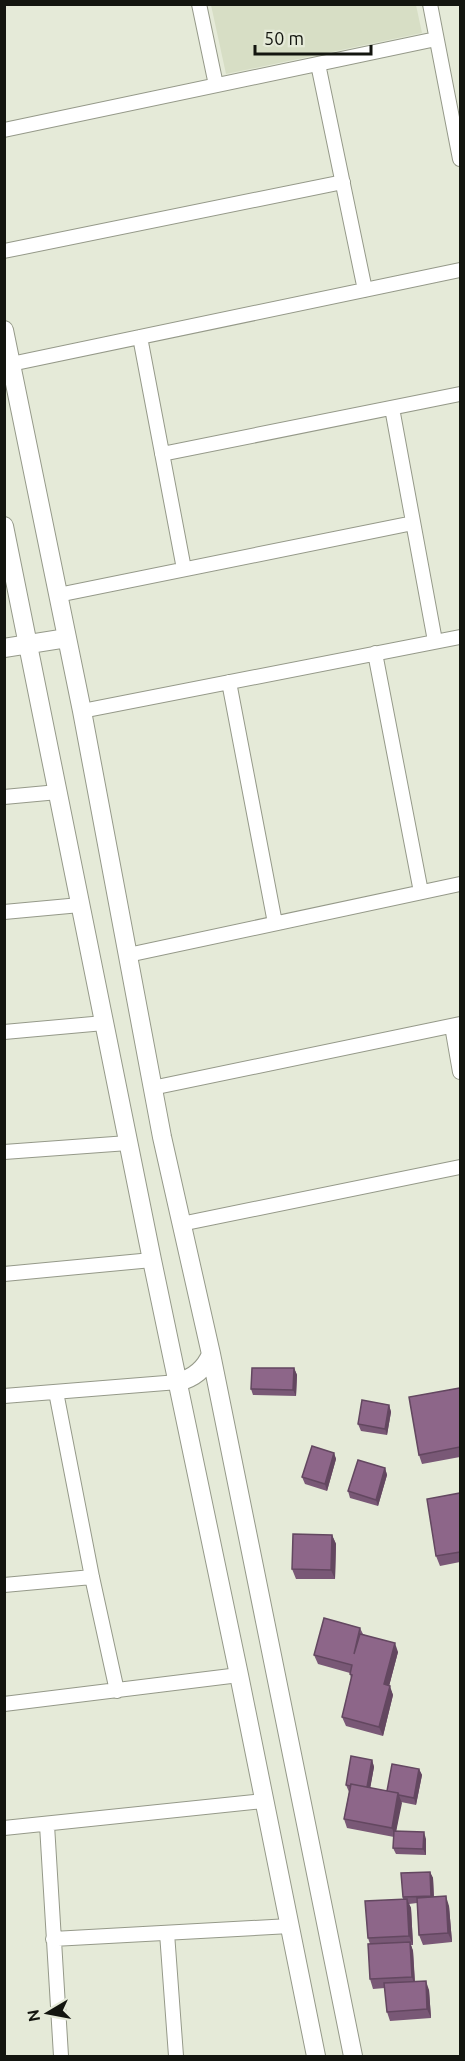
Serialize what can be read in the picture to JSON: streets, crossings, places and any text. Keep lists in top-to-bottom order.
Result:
{
  "scale_bar": "50 m",
  "north": "left"
}
